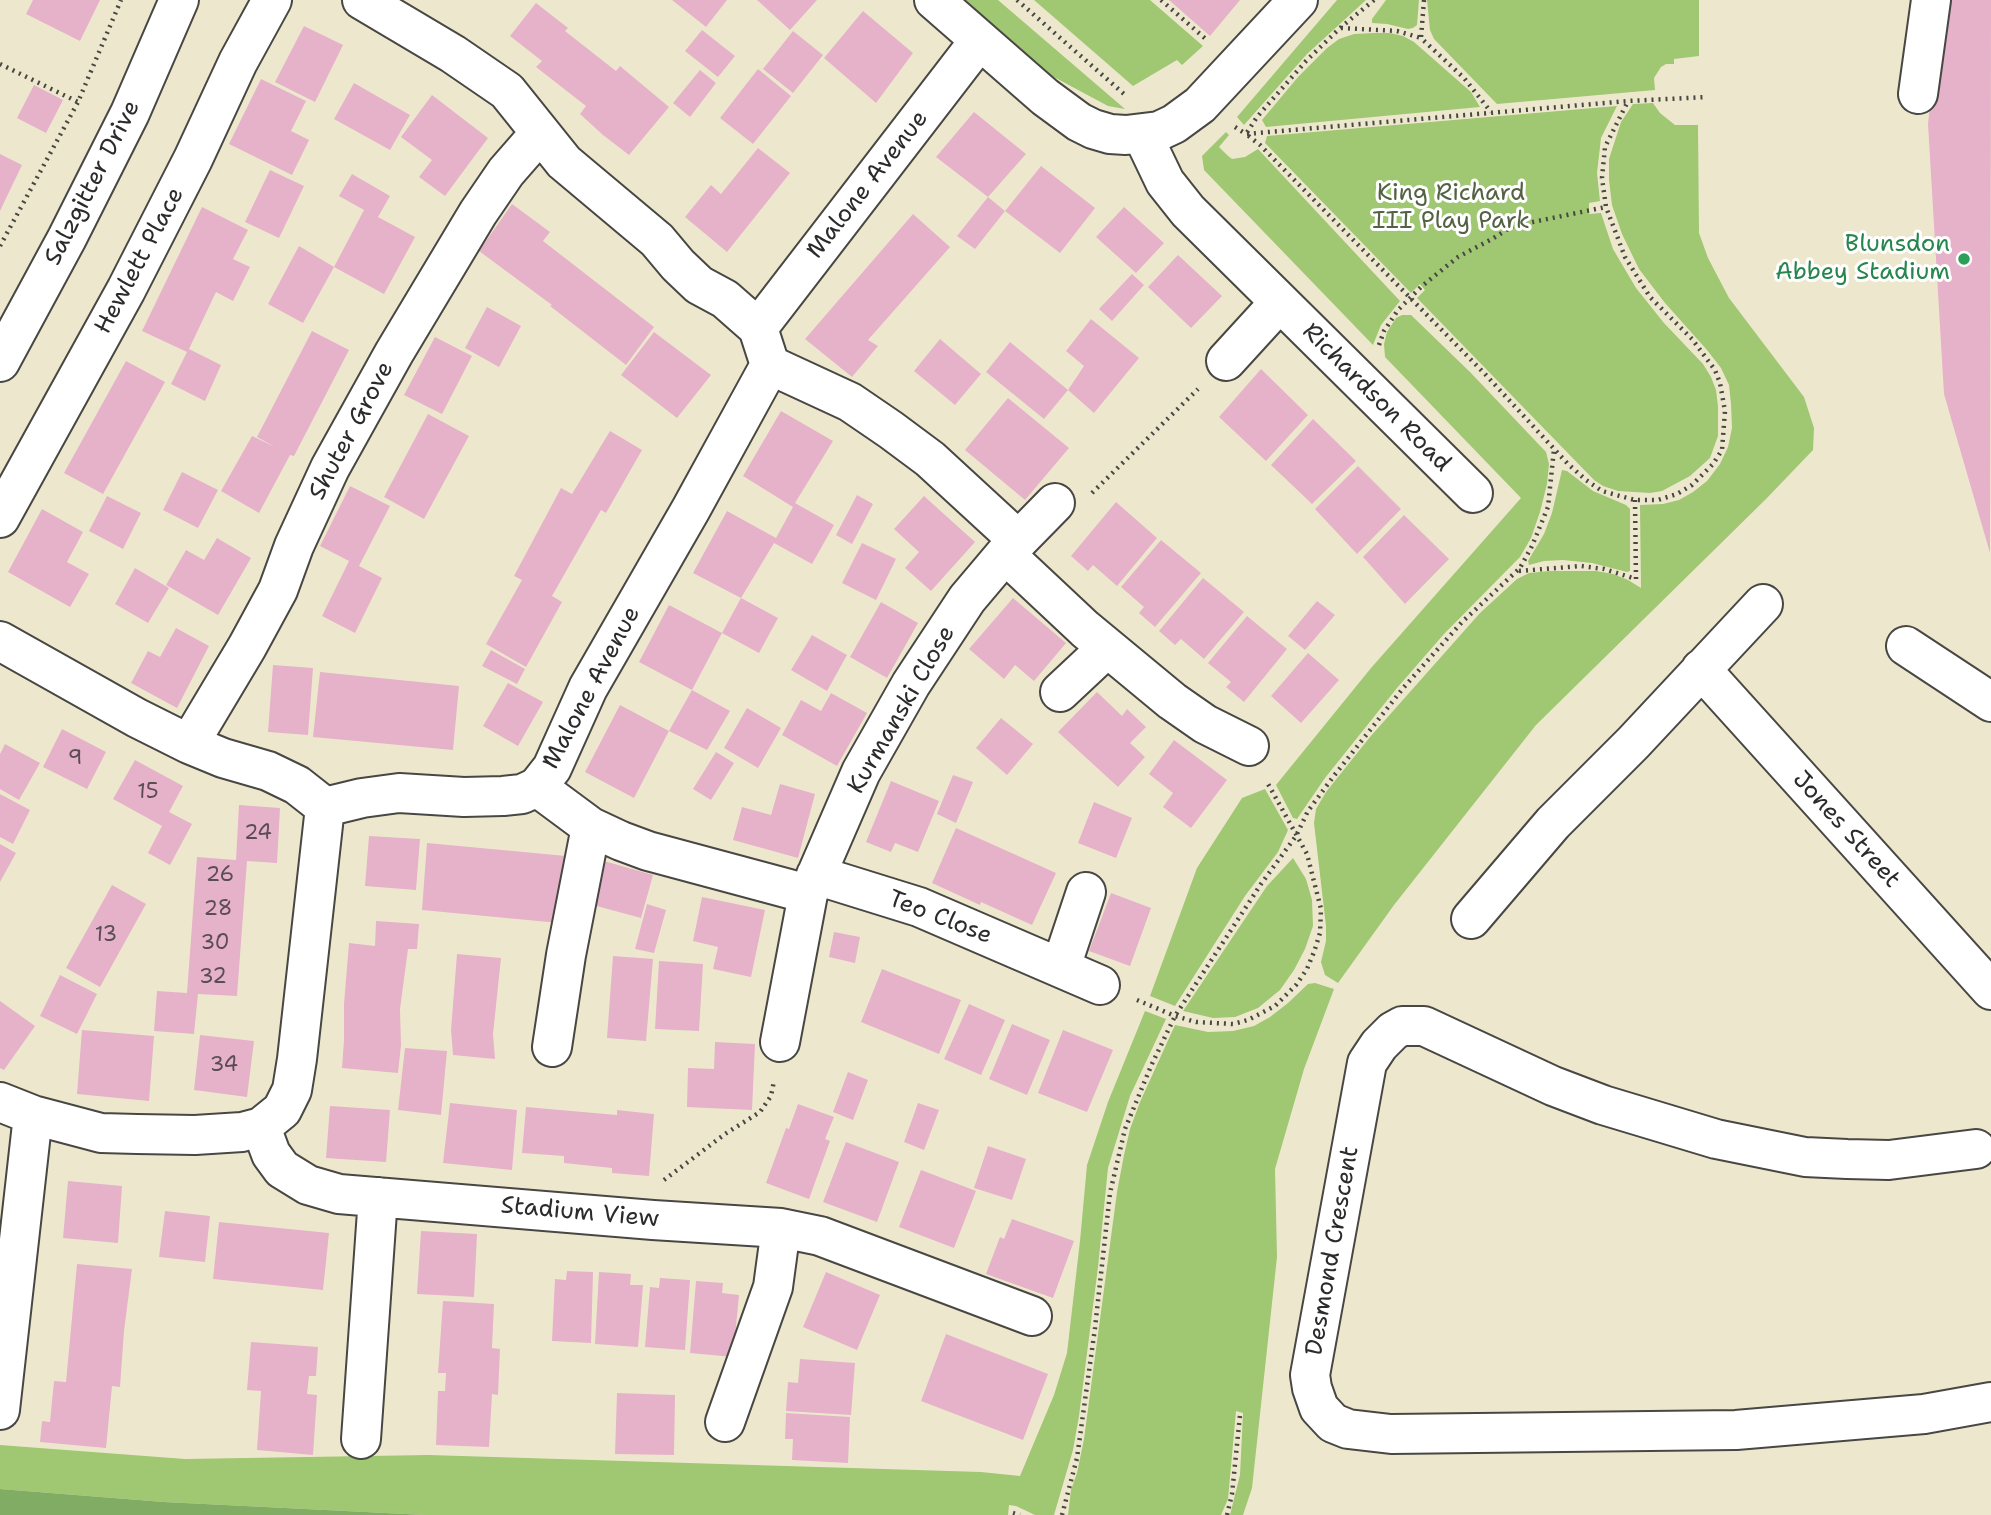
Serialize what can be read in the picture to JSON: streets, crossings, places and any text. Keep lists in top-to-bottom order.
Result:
{
  "streets": {
    "street": [
      "Salzgitter Drive",
      "Malone Avenue",
      "Hewlett Place",
      "Richardson Road",
      "Shuter Grove",
      "Kurmanski Close",
      "Jones Street",
      "Teo Close",
      "Stadium View",
      "Desmond Crescent"
    ]
  },
  "crossings": [
    ["Kurmanski Close", "Teo Close"]
  ],
  "parks": ["King Richard III Play Park"],
  "places": ["Blunsdon Abbey Stadium"],
  "house_numbers": [
    "9",
    "15",
    "24",
    "26",
    "28",
    "13",
    "30",
    "32",
    "34"
  ]
}
